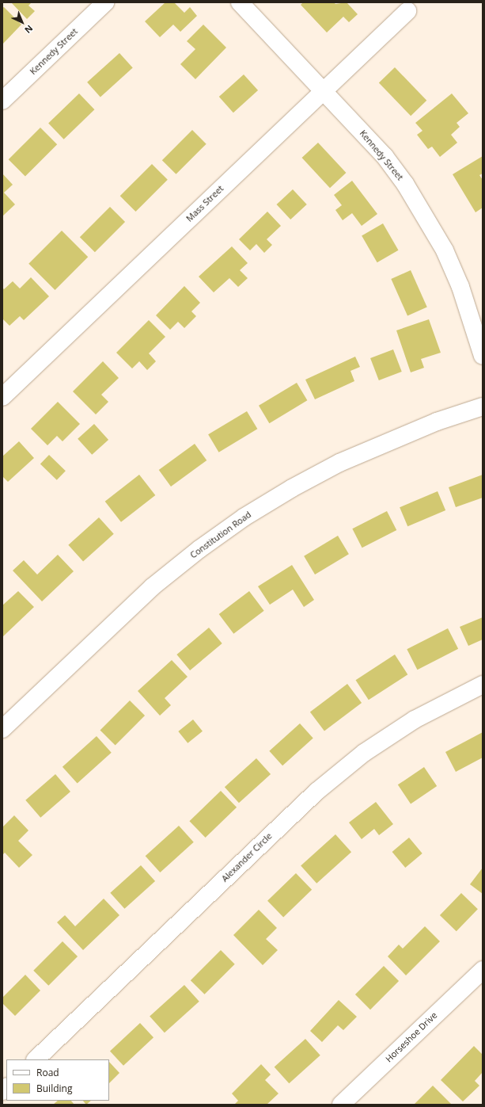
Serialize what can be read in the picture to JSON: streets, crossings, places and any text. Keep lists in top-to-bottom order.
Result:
{
  "streets": {
    "street": [
      "Kennedy Street",
      "Mass Street",
      "Constitution Road",
      "Alexander Circle",
      "Horseshoe Drive"
    ]
  },
  "crossings": [
    ["Kennedy Street", "Mass Street"]
  ],
  "legend": ["Road", "Building"],
  "north": "bottom right"
}
